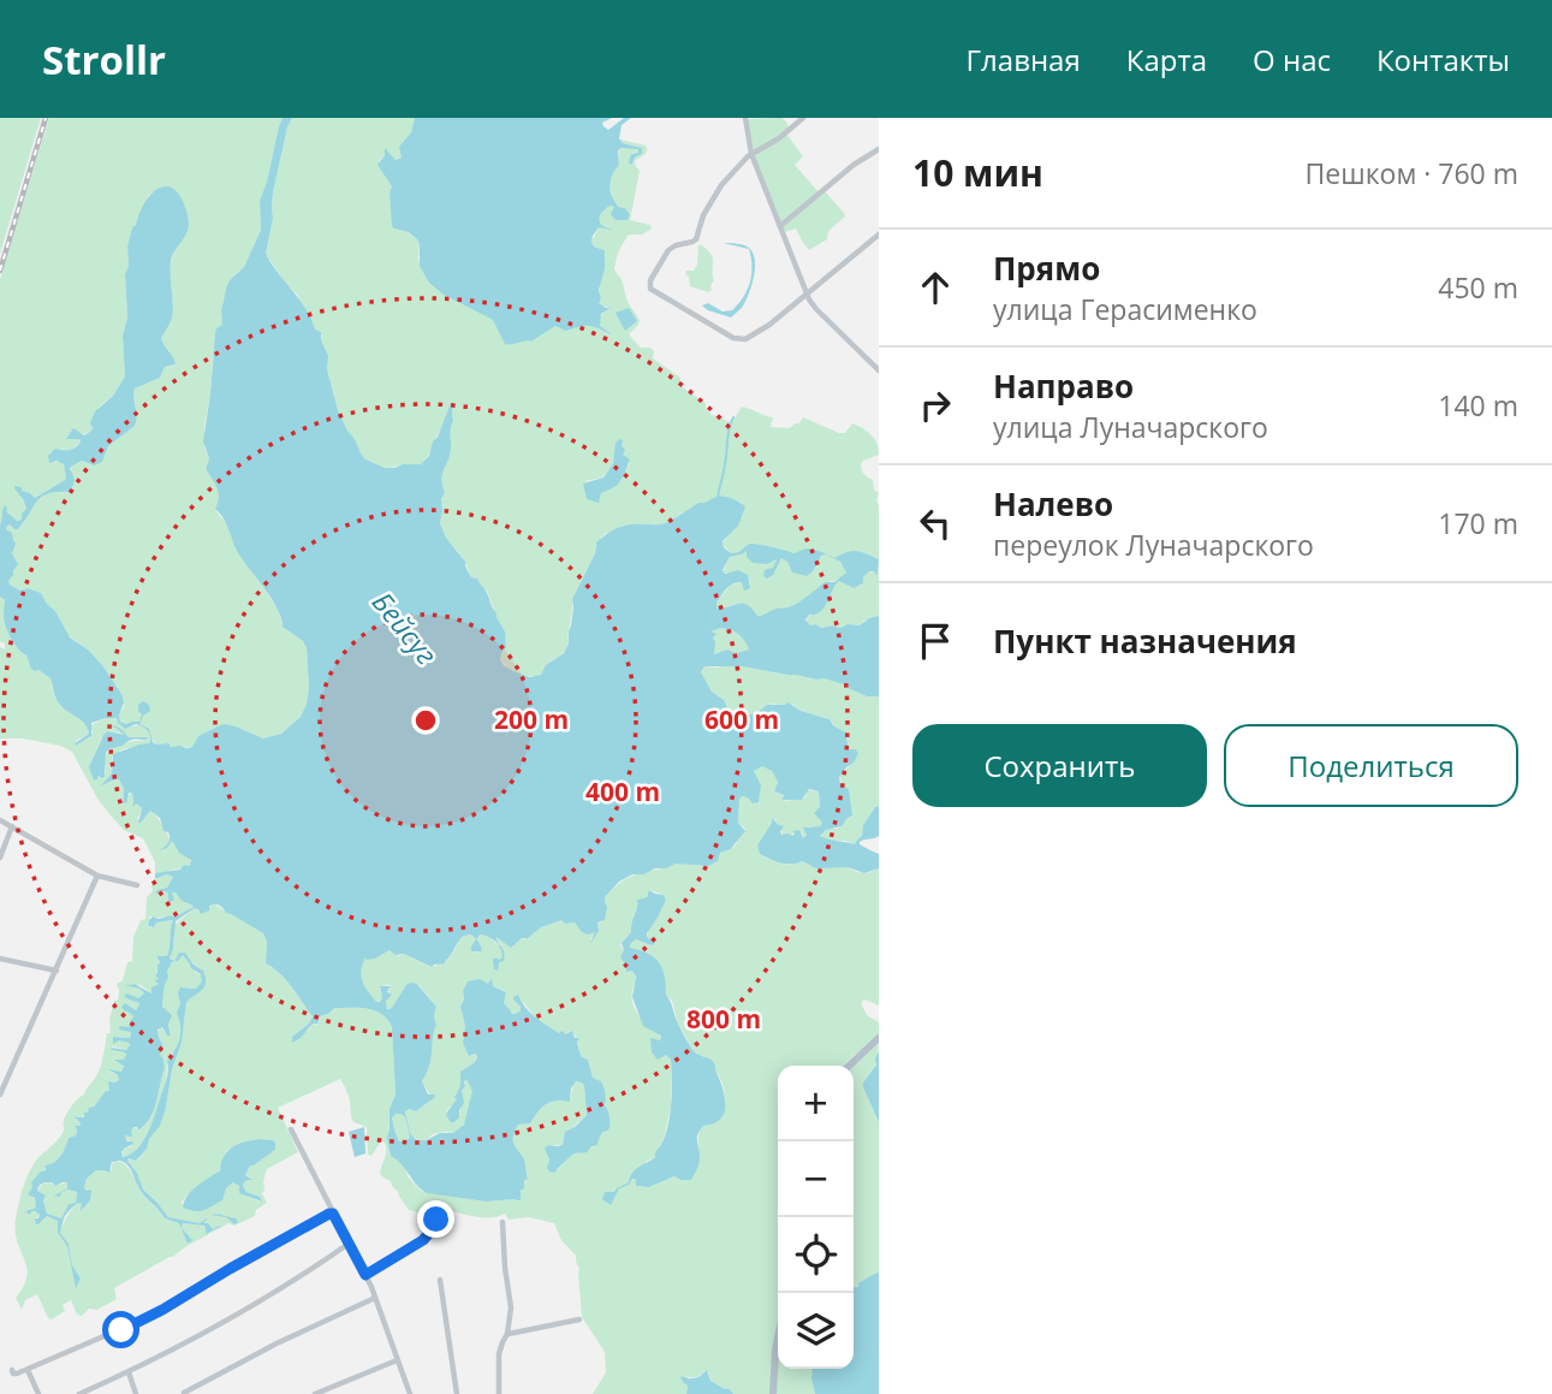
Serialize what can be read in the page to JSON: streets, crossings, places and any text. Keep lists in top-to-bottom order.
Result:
{
  "water": ["Бейсуг"],
  "page": {
    "header": "Strollr",
    "nav": [
      "Главная",
      "Карта",
      "О нас",
      "Контакты"
    ],
    "heading": ["10 мин", "Пешком · 760 m"],
    "list": [
      ["Прямо", "улица Герасименко", "450 m"],
      ["Направо", "улица Луначарского", "140 m"],
      ["Налево", "переулок Луначарского", "170 m"],
      "Пункт назначения"
    ],
    "buttons": ["Сохранить", "Поделиться"],
    "map_buttons": ["+", "−"]
  },
  "rings": [
    "200 m",
    "600 m",
    "400 m",
    "800 m"
  ]
}
